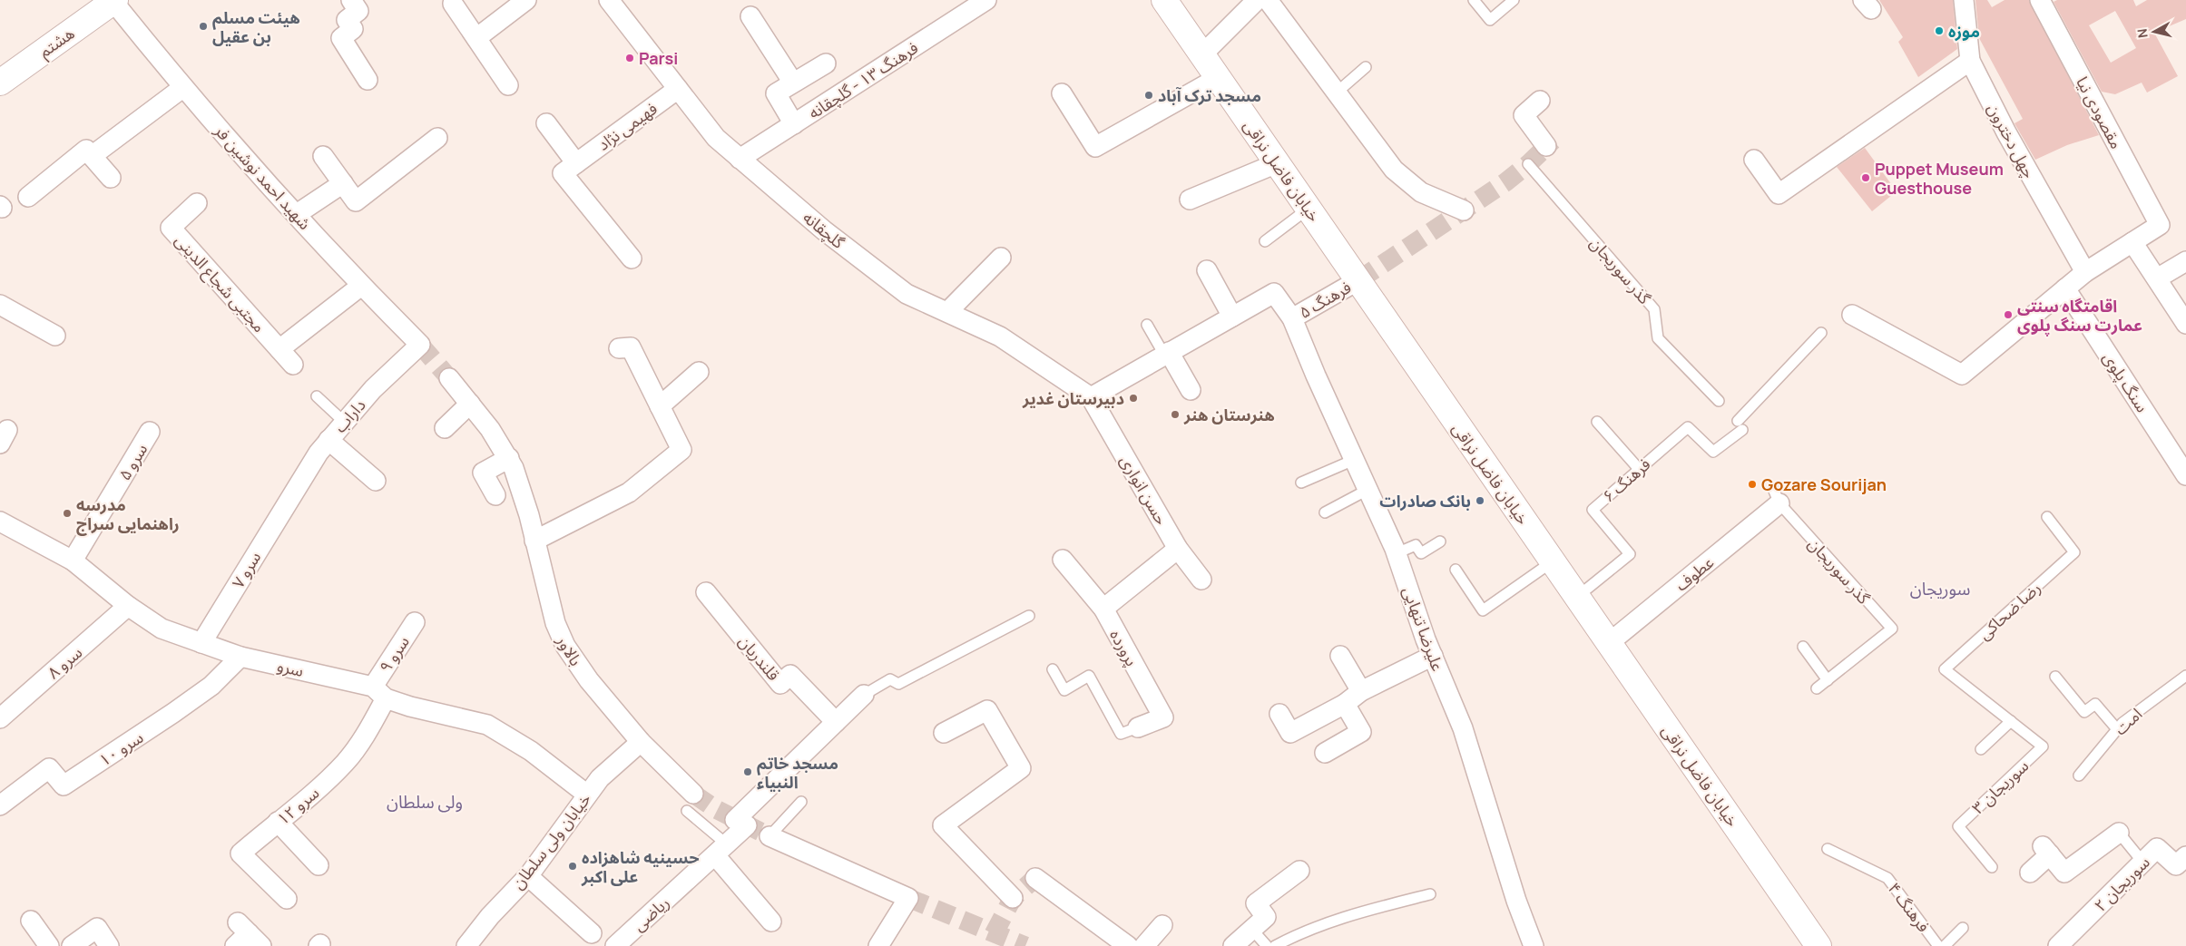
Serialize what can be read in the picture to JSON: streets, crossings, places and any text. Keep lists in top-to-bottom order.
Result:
{
  "streets": {
    "main road": ["هشتم", "خیابان فاضل نراقی"],
    "street": [
      "فرهنگ ۱۳ - گلچقانه",
      "مقصودی نیا",
      "فهیمی نژاد",
      "چهل دخترون",
      "شهید احمد نوشین فر",
      "گلچقانه",
      "مجتبی شجاع الدینی",
      "فرهنگ ۵",
      "سنگ پلوی",
      "داراب",
      "سرو ۵",
      "حسن انواری",
      "سرو ۷",
      "عطوف",
      "علیرضا تنهایی",
      "پرورده",
      "بالاور",
      "سرو ۹",
      "قلندریان",
      "سرو ۸",
      "سرو",
      "سرو ۱۰",
      "سرو ۱۲",
      "خیابان ولی سلطان",
      "سوریجان ۲",
      "ریاضی"
    ],
    "lane": [
      "گذر سوریجان",
      "فرهنگ ۶",
      "رضا ضحاکی",
      "امت",
      "سوریجان ۳",
      "فرهنگ ۴"
    ]
  },
  "crossings": [
    ["هشتم", "شهید احمد نوشین فر"],
    ["فرهنگ ۱۳ - گلچقانه", "گلچقانه"],
    ["فهیمی نژاد", "گلچقانه"],
    ["خیابان فاضل نراقی", "فرهنگ ۵"],
    ["خیابان فاضل نراقی", "فرهنگ ۶"],
    ["خیابان فاضل نراقی", "عطوف"],
    ["شهید احمد نوشین فر", "داراب"],
    ["گلچقانه", "حسن انواری"],
    ["گذر سوریجان", "عطوف"],
    ["فرهنگ ۵", "علیرضا تنهایی"],
    ["داراب", "سرو ۷"],
    ["سرو ۵", "سرو"],
    ["سرو ۷", "سرو"],
    ["رضا ضحاکی", "سوریجان ۳"],
    ["بالاور", "خیابان ولی سلطان"],
    ["سرو ۹", "سرو"],
    ["سرو ۹", "سرو ۱۲"],
    ["قلندریان", "ریاضی"],
    ["سرو ۸", "سرو"],
    ["سرو", "سرو ۱۰"],
    ["سرو", "سرو ۱۲"],
    ["سرو", "خیابان ولی سلطان"]
  ],
  "districts": ["سوریجان", "ولی سلطان"],
  "places": [
    "هیئت مسلم بن عقیل",
    "موزه",
    "Parsi",
    "مسجد ترک آباد",
    "Puppet Museum Guesthouse",
    "اقامتگاه سنتی عمارت سنگ پلوی",
    "دبیرستان غدیر",
    "هنرستان هنر",
    "Gozare Sourijan",
    "بانک صادرات",
    "مدرسه راهنمایی سراج",
    "مسجد خاتم النبیاء",
    "حسینیه شاهزاده علی اکبر"
  ],
  "north": "left"
}
